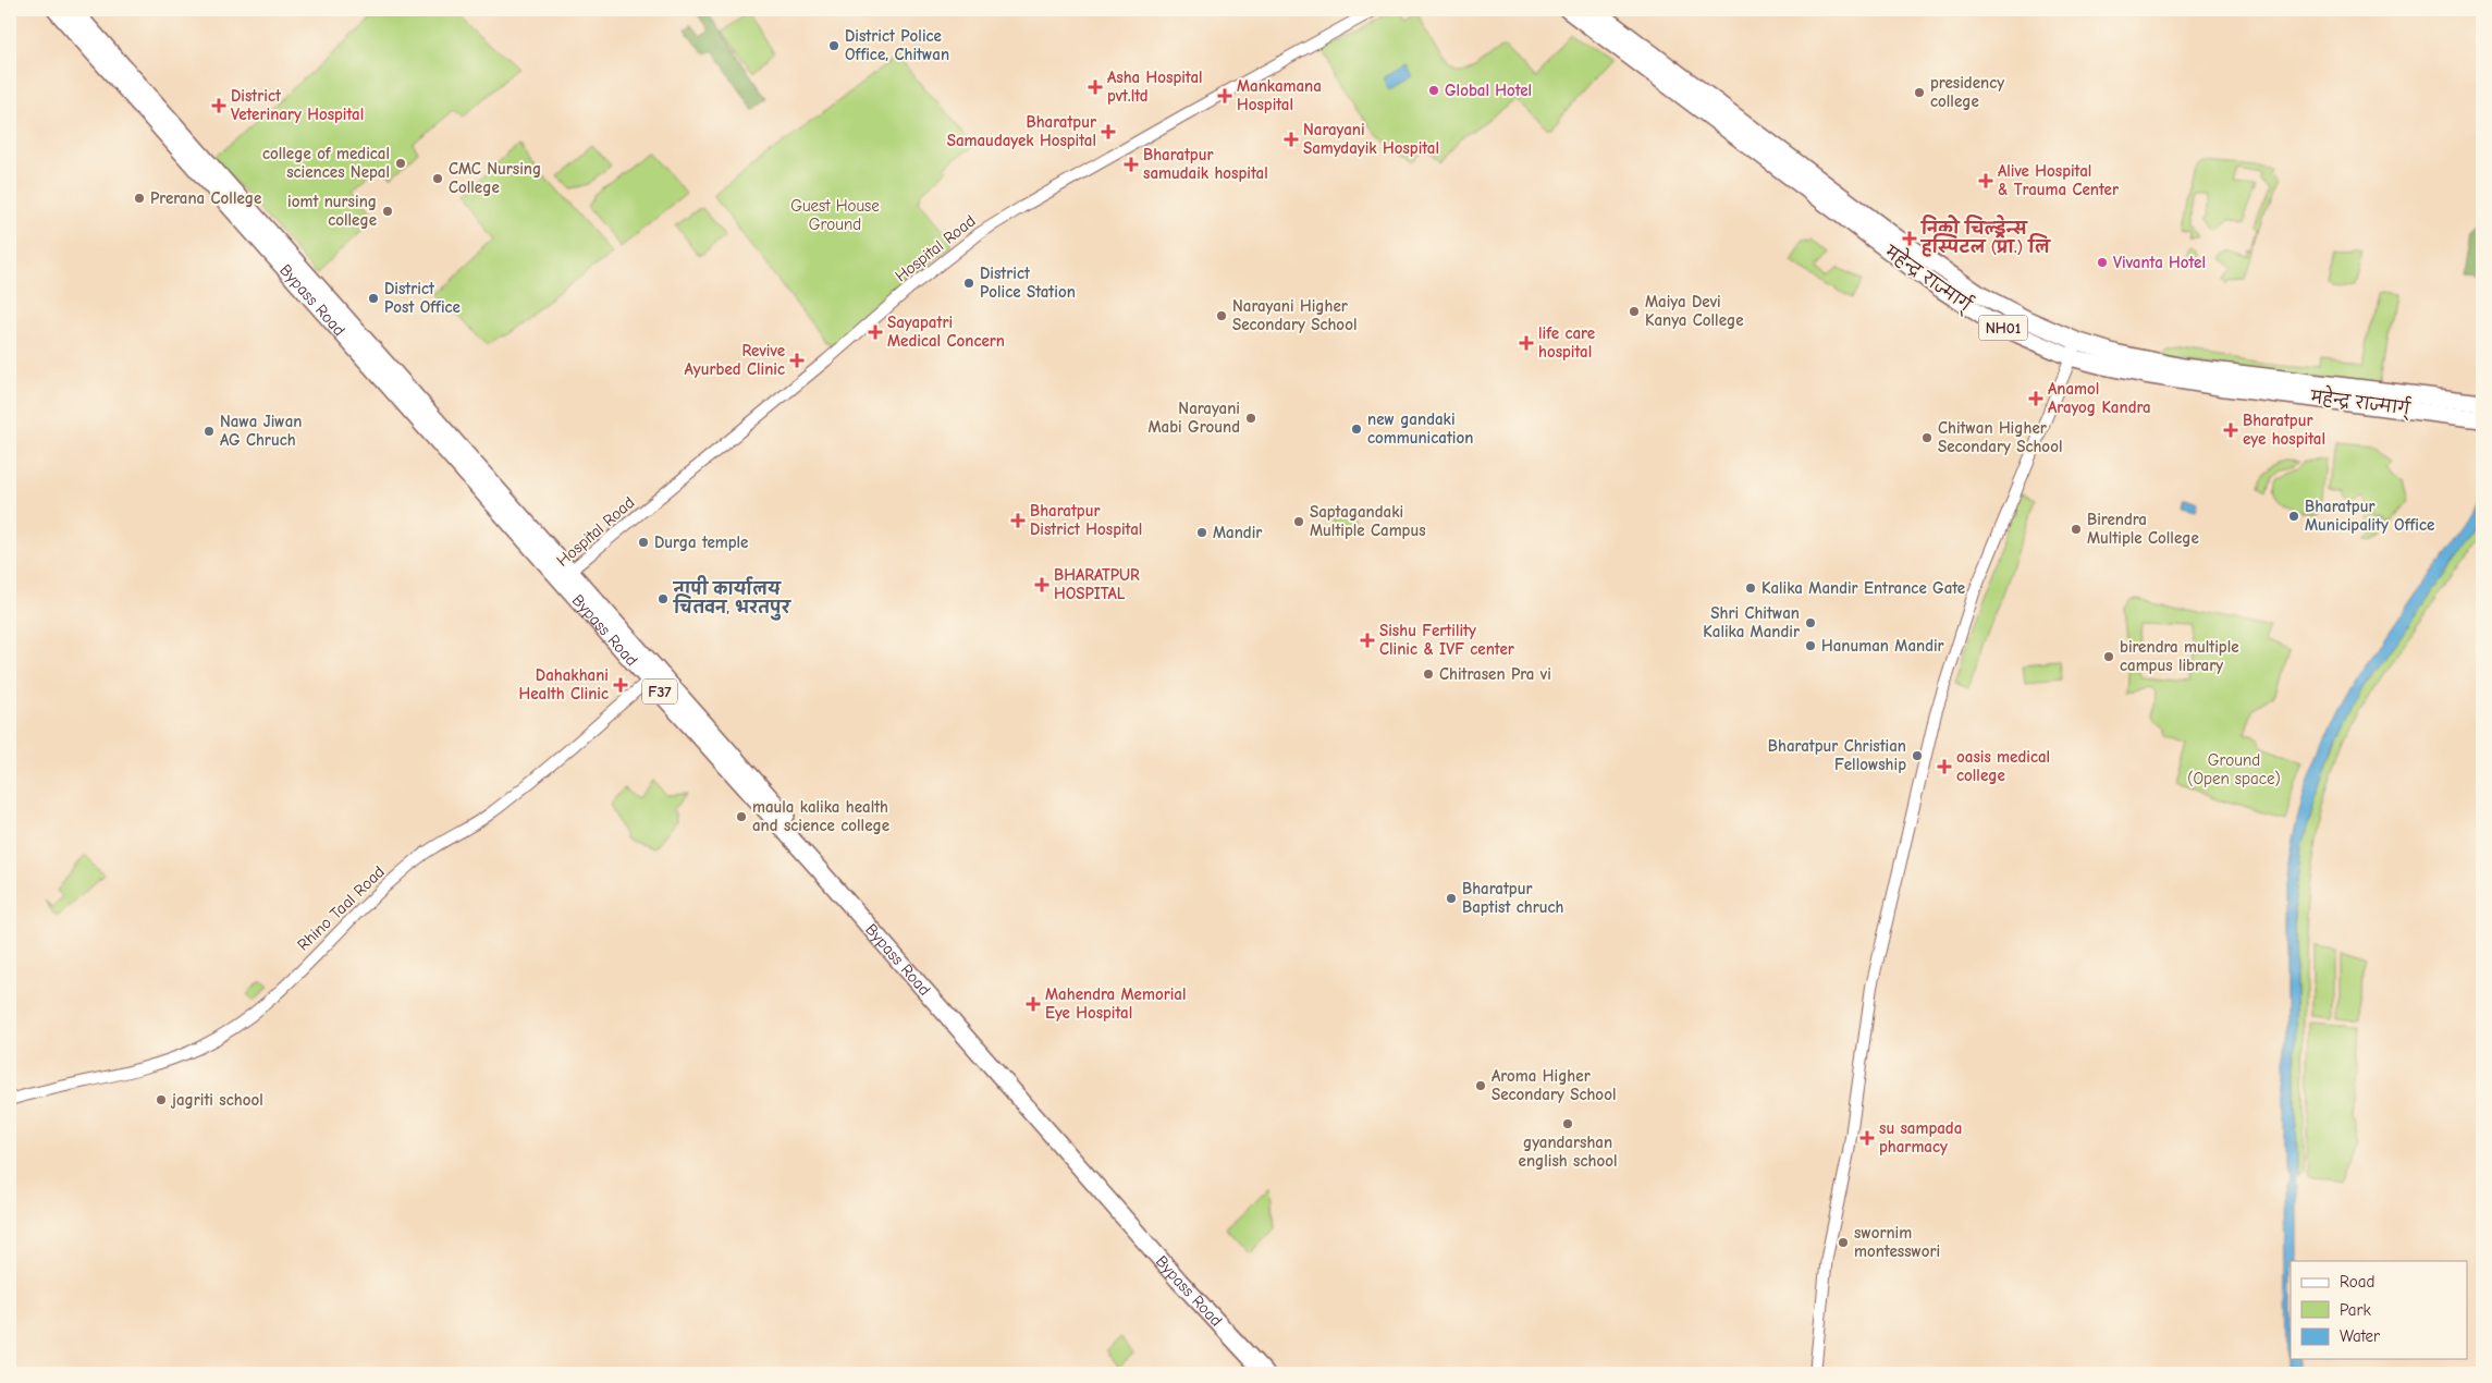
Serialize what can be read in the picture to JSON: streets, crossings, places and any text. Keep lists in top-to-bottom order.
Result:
{
  "streets": {
    "highway": [
      "महेन्द्र राज्मार्ग्",
      "Bypass Road",
      "NH01",
      "F37"
    ],
    "street": ["Hospital Road", "Rhino Taal Road"]
  },
  "crossings": [
    ["Hospital Road", "Bypass Road"],
    ["Bypass Road", "Rhino Taal Road"]
  ],
  "parks": ["Guest House Ground", "Ground (Open space)"],
  "places": {
    "other": [
      "District Police Office, Chitwan",
      "Global Hotel",
      "presidency college",
      "college of medical sciences Nepal",
      "CMC Nursing College",
      "Prerana College",
      "iomt nursing college",
      "Vivanta Hotel",
      "District Police Station",
      "District Post Office",
      "Maiya Devi Kanya College",
      "Narayani Higher Secondary School",
      "Narayani Mabi Ground",
      "new gandaki communication",
      "Nawa Jiwan AG Chruch",
      "Chitwan Higher Secondary School",
      "Bharatpur Municipality Office",
      "Saptagandaki Multiple Campus",
      "Birendra Multiple College",
      "Mandir",
      "Durga temple",
      "Kalika Mandir Entrance Gate",
      "नापी कार्यालय चितवन, भरतपुर",
      "Shri Chitwan Kalika Mandir",
      "Hanuman Mandir",
      "birendra multiple campus library",
      "Chitrasen Pra vi",
      "Bharatpur Christian Fellowship",
      "maula kalika health and science college",
      "Bharatpur Baptist chruch",
      "Aroma Higher Secondary School",
      "jagriti school",
      "gyandarshan english school",
      "swornim montesswori"
    ],
    "health": [
      "Asha Hospital pvt.ltd",
      "Mankamana Hospital",
      "District Veterinary Hospital",
      "Bharatpur Samaudayek Hospital",
      "Narayani Samydayik Hospital",
      "Bharatpur samudaik hospital",
      "Alive Hospital & Trauma Center",
      "निको चिल्ड्रेन्स हस्पिटल (प्रा.) लि",
      "Sayapatri Medical Concern",
      "life care hospital",
      "Revive Ayurbed Clinic",
      "Anamol Arayog Kandra",
      "Bharatpur eye hospital",
      "Bharatpur District Hospital",
      "BHARATPUR HOSPITAL",
      "Sishu Fertility Clinic & IVF center",
      "Dahakhani Health Clinic",
      "oasis medical college",
      "Mahendra Memorial Eye Hospital",
      "su sampada pharmacy"
    ]
  },
  "legend": ["Road", "Park", "Water"]
}
